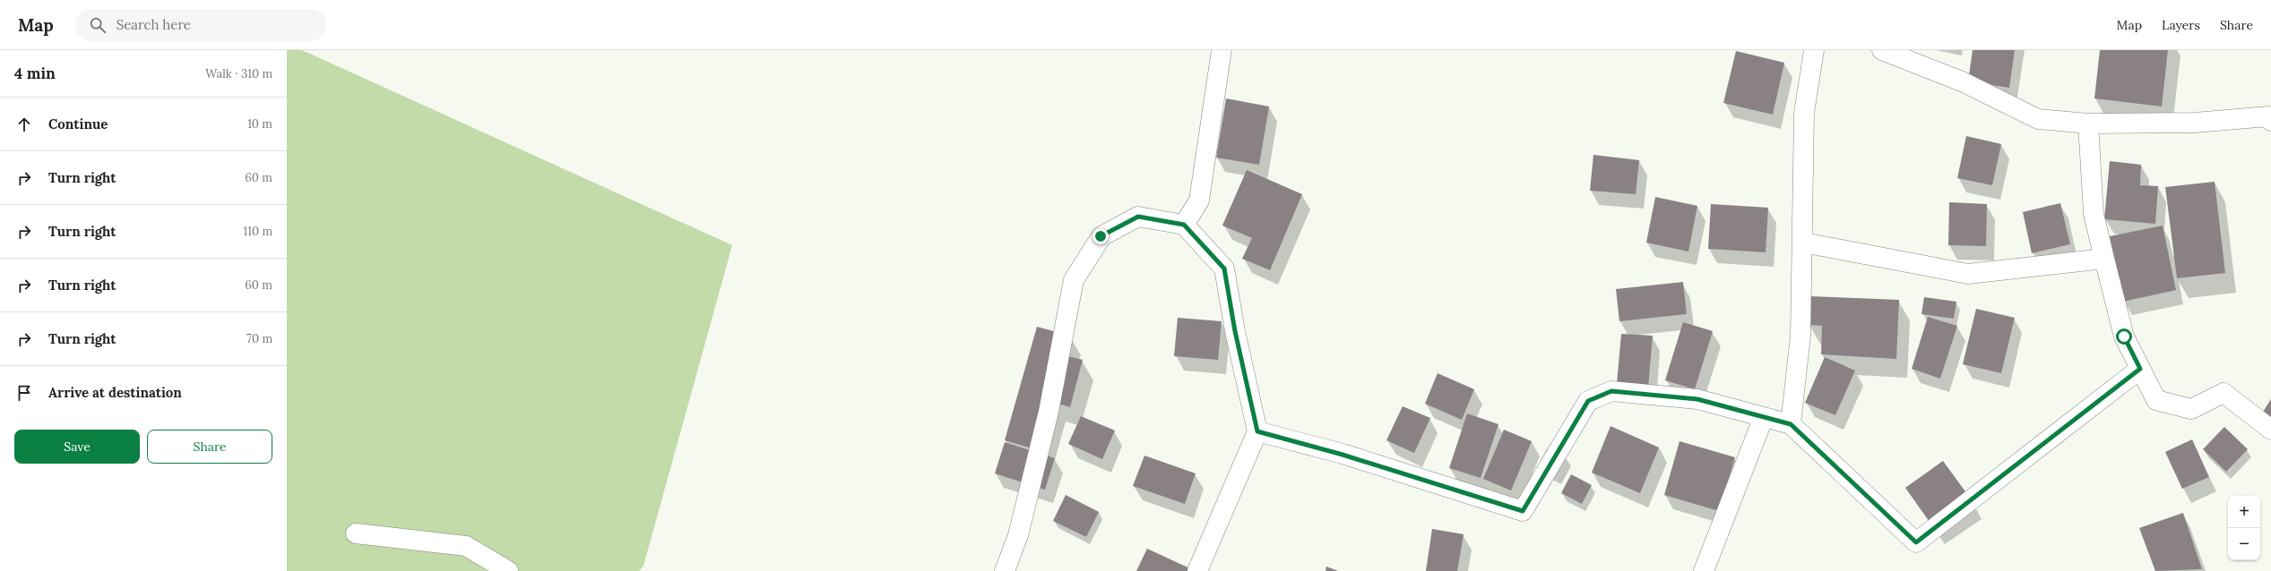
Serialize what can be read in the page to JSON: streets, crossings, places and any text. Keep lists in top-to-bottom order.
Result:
{
  "page": {
    "header": "Map",
    "search": "Search here",
    "nav": ["Map", "Layers", "Share"],
    "heading": ["4 min", "Walk · 310 m"],
    "list": [
      ["Continue", "10 m"],
      ["Turn right", "60 m"],
      ["Turn right", "110 m"],
      ["Turn right", "60 m"],
      ["Turn right", "70 m"],
      "Arrive at destination"
    ],
    "buttons": ["Save", "Share"],
    "map_buttons": ["+", "−"]
  }
}
